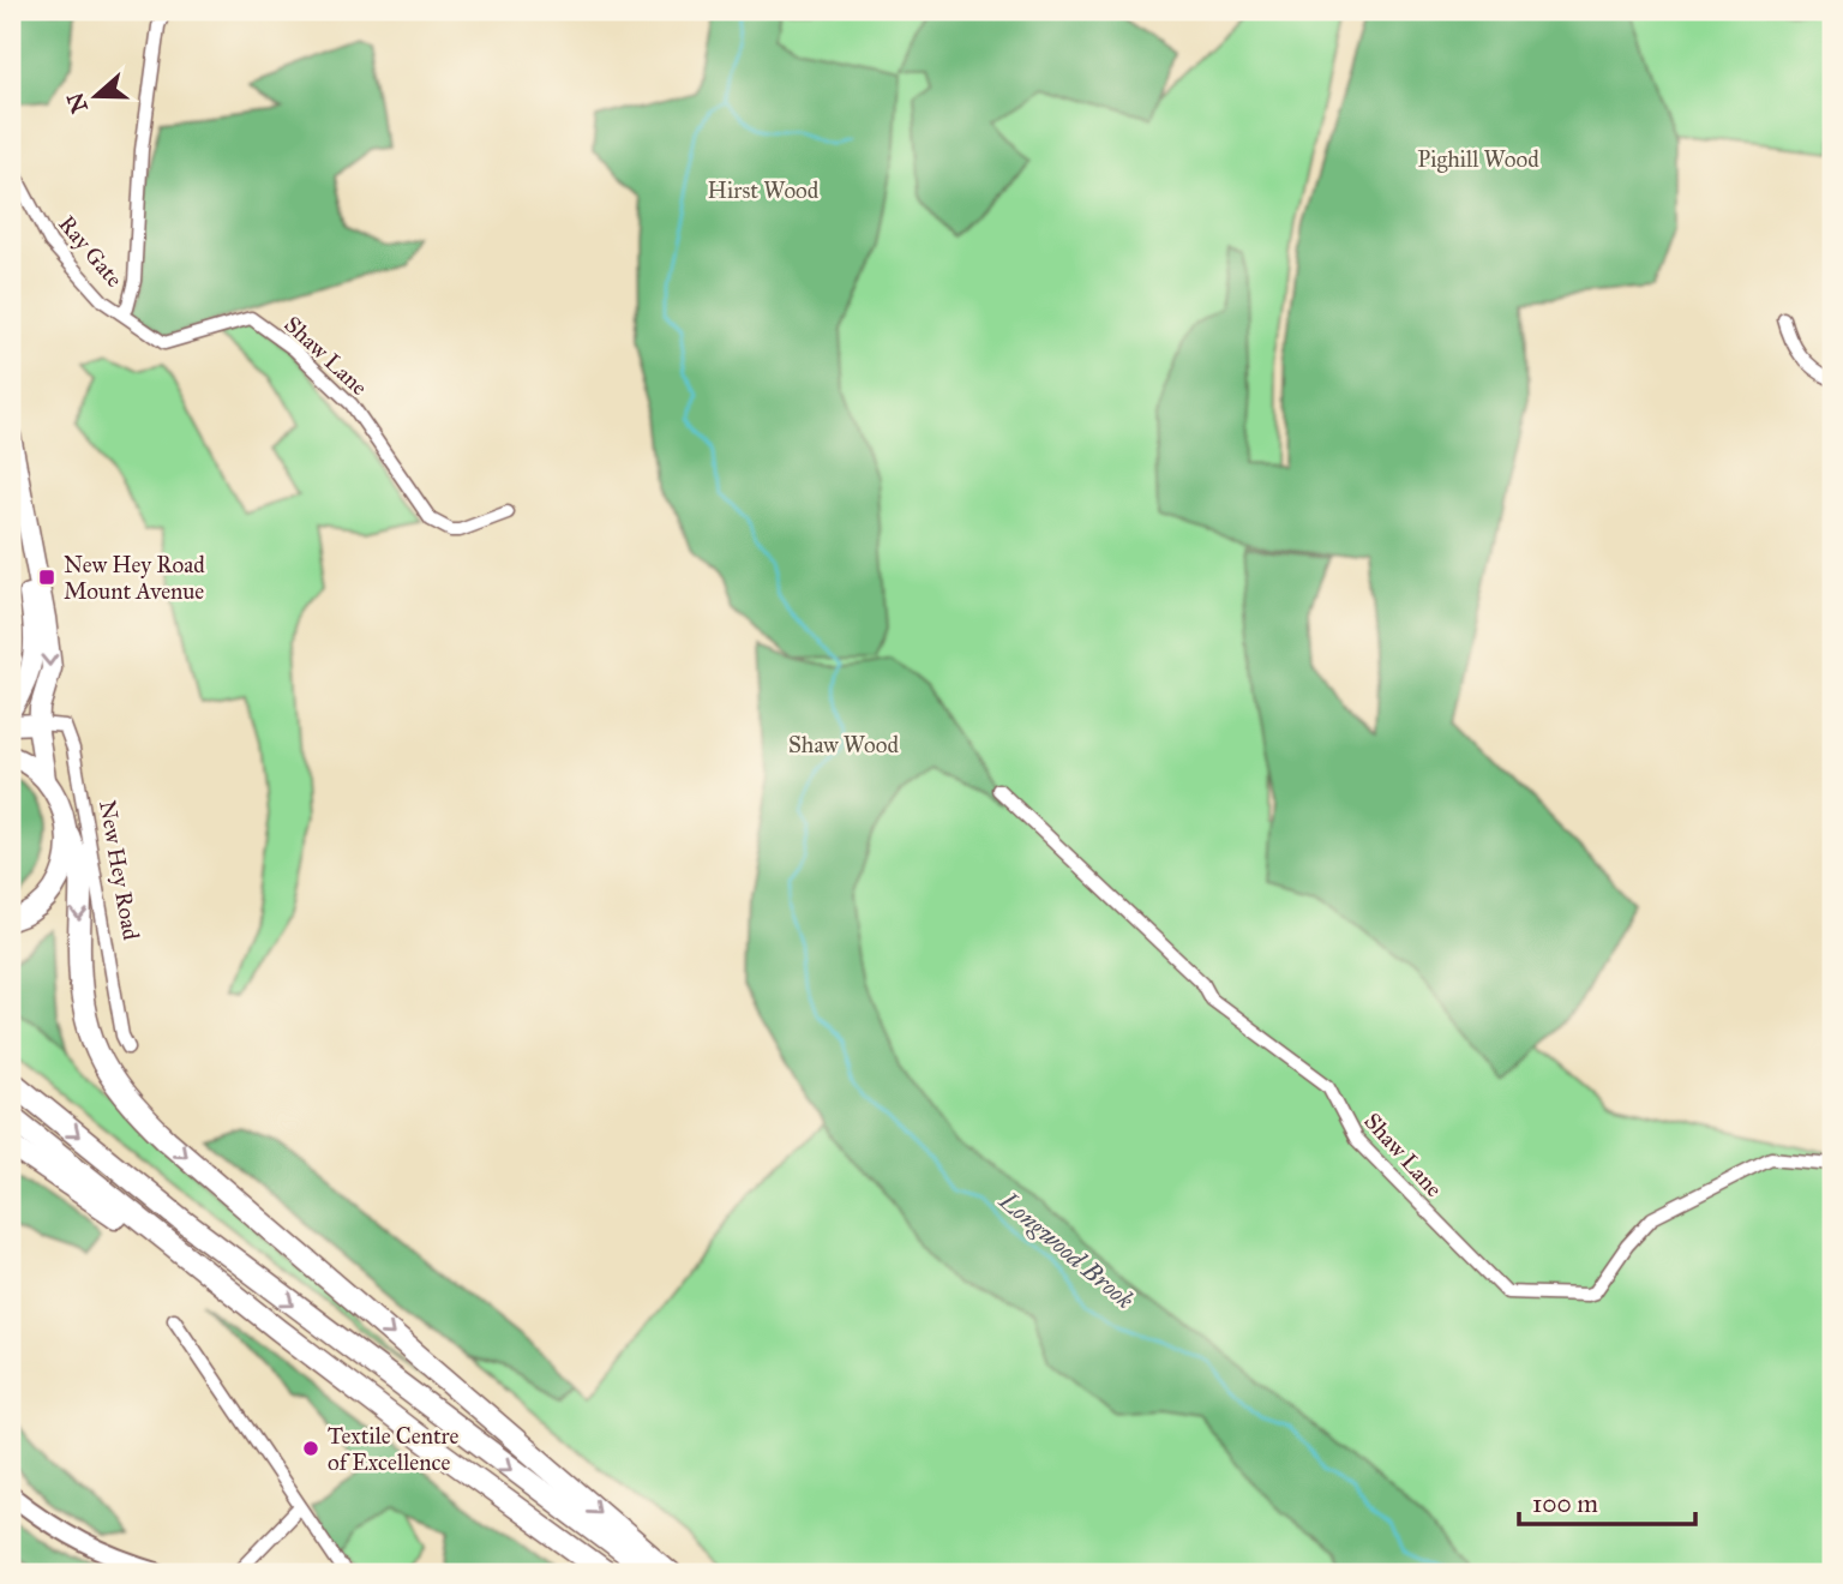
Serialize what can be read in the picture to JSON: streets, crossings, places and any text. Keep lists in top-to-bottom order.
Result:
{
  "streets": {
    "street": ["Ray Gate", "Shaw Lane", "New Hey Road"]
  },
  "crossings": [
    ["Ray Gate", "Shaw Lane"]
  ],
  "water": ["Longwood Brook"],
  "parks": ["Pighill Wood", "Hirst Wood", "Shaw Wood"],
  "places": {
    "transit": ["New Hey Road Mount Avenue"],
    "other": ["Textile Centre of Excellence"]
  },
  "scale_bar": "100 m",
  "north": "left"
}
